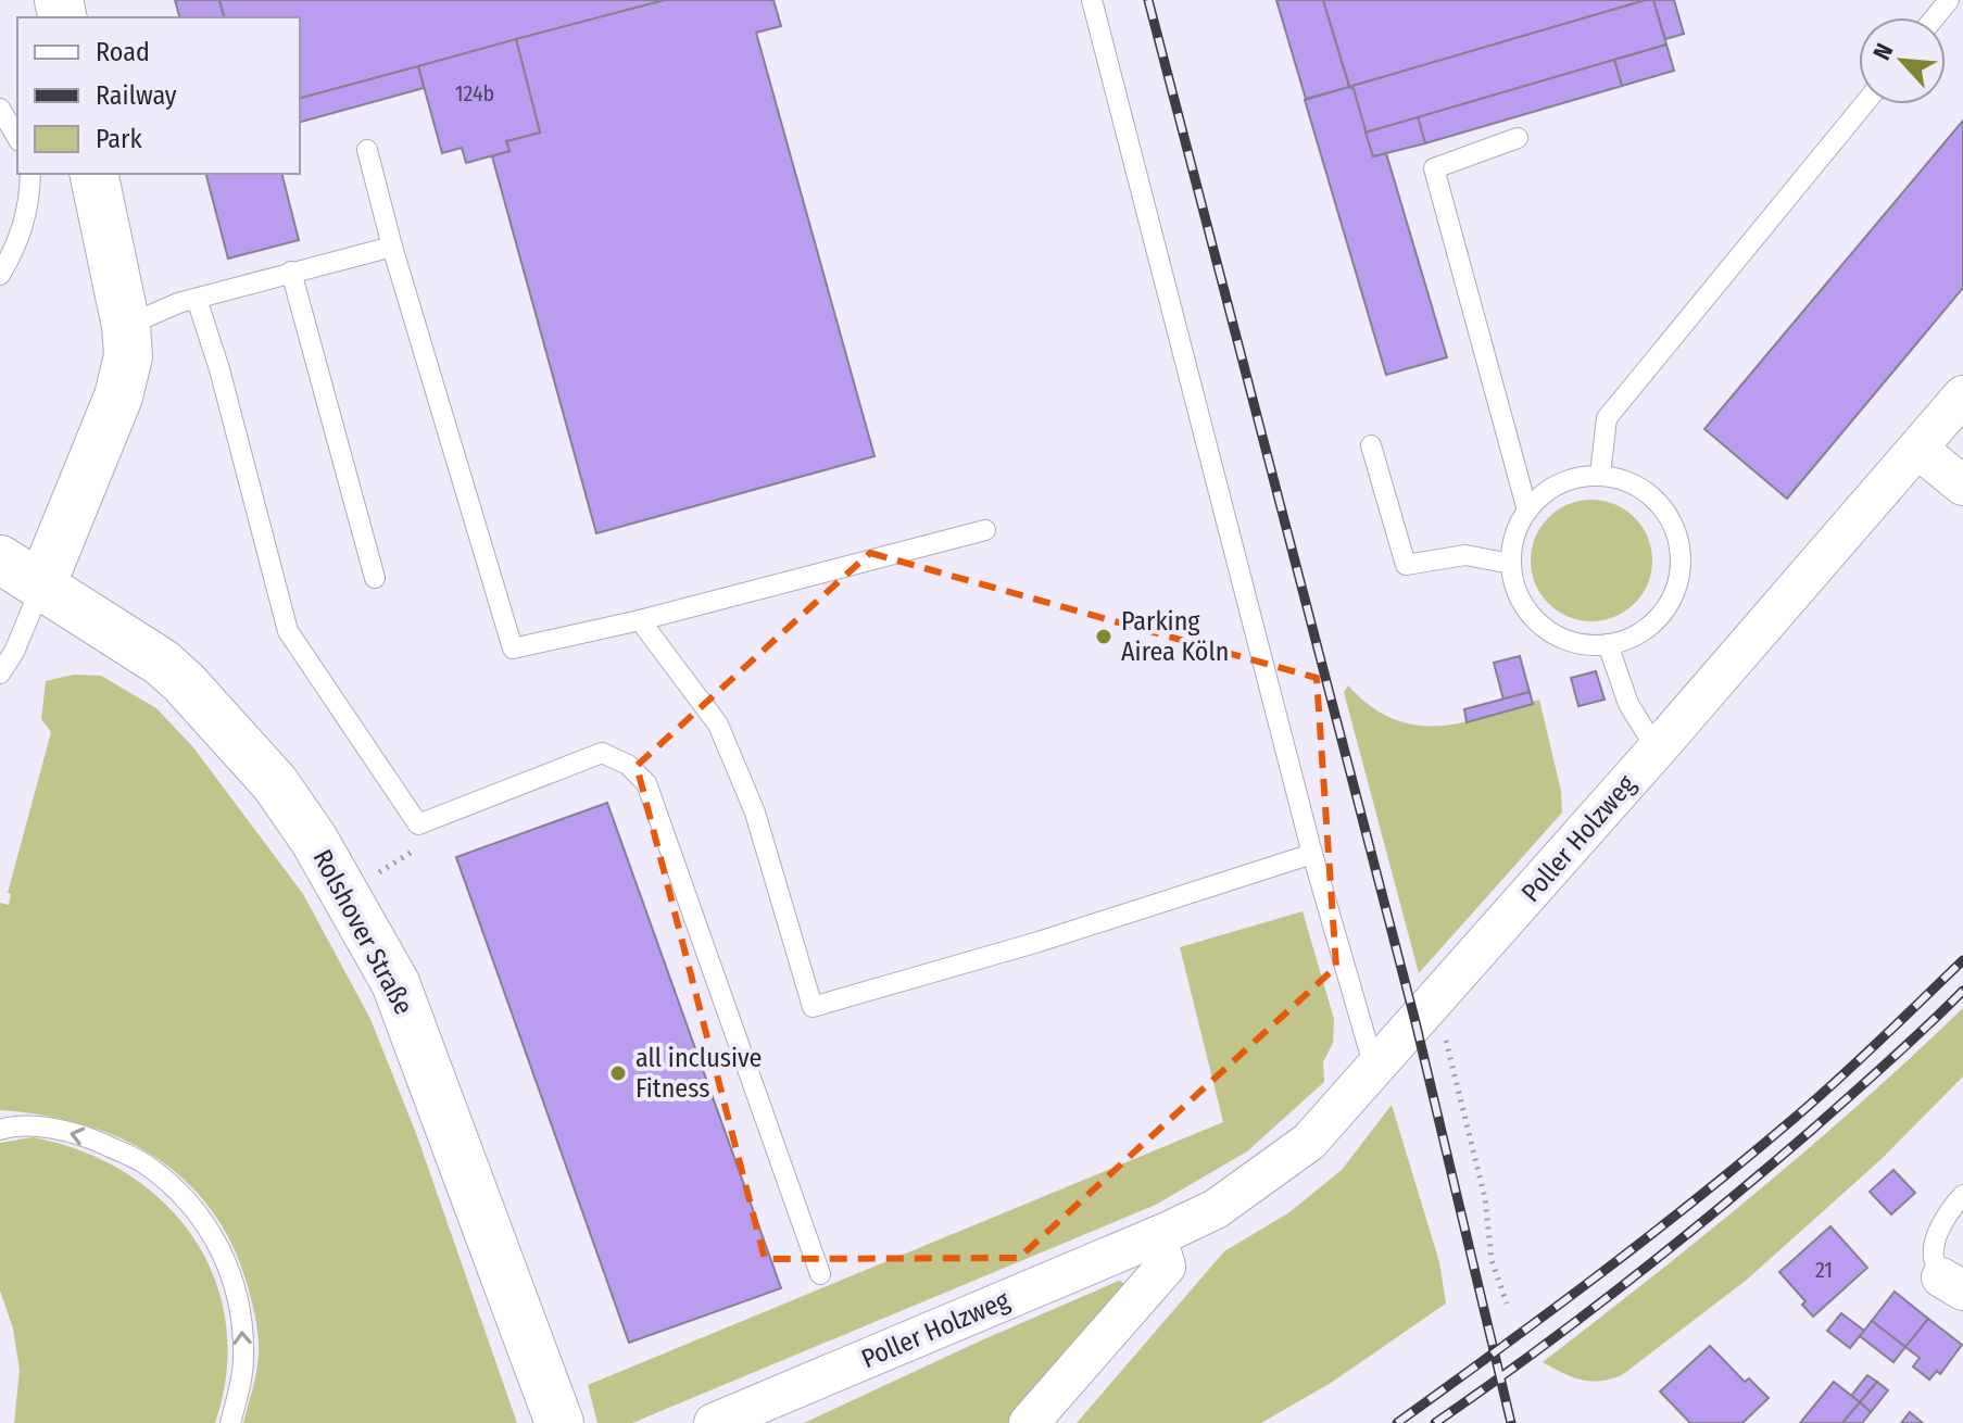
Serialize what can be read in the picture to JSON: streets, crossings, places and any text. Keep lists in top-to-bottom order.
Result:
{
  "streets": {
    "street": ["Poller Holzweg", "Rolshover Straße"]
  },
  "places": ["Parking Airea Köln", "all inclusive Fitness"],
  "house_numbers": ["124b", "21"],
  "legend": ["Road", "Railway", "Park"],
  "north": "top left"
}
